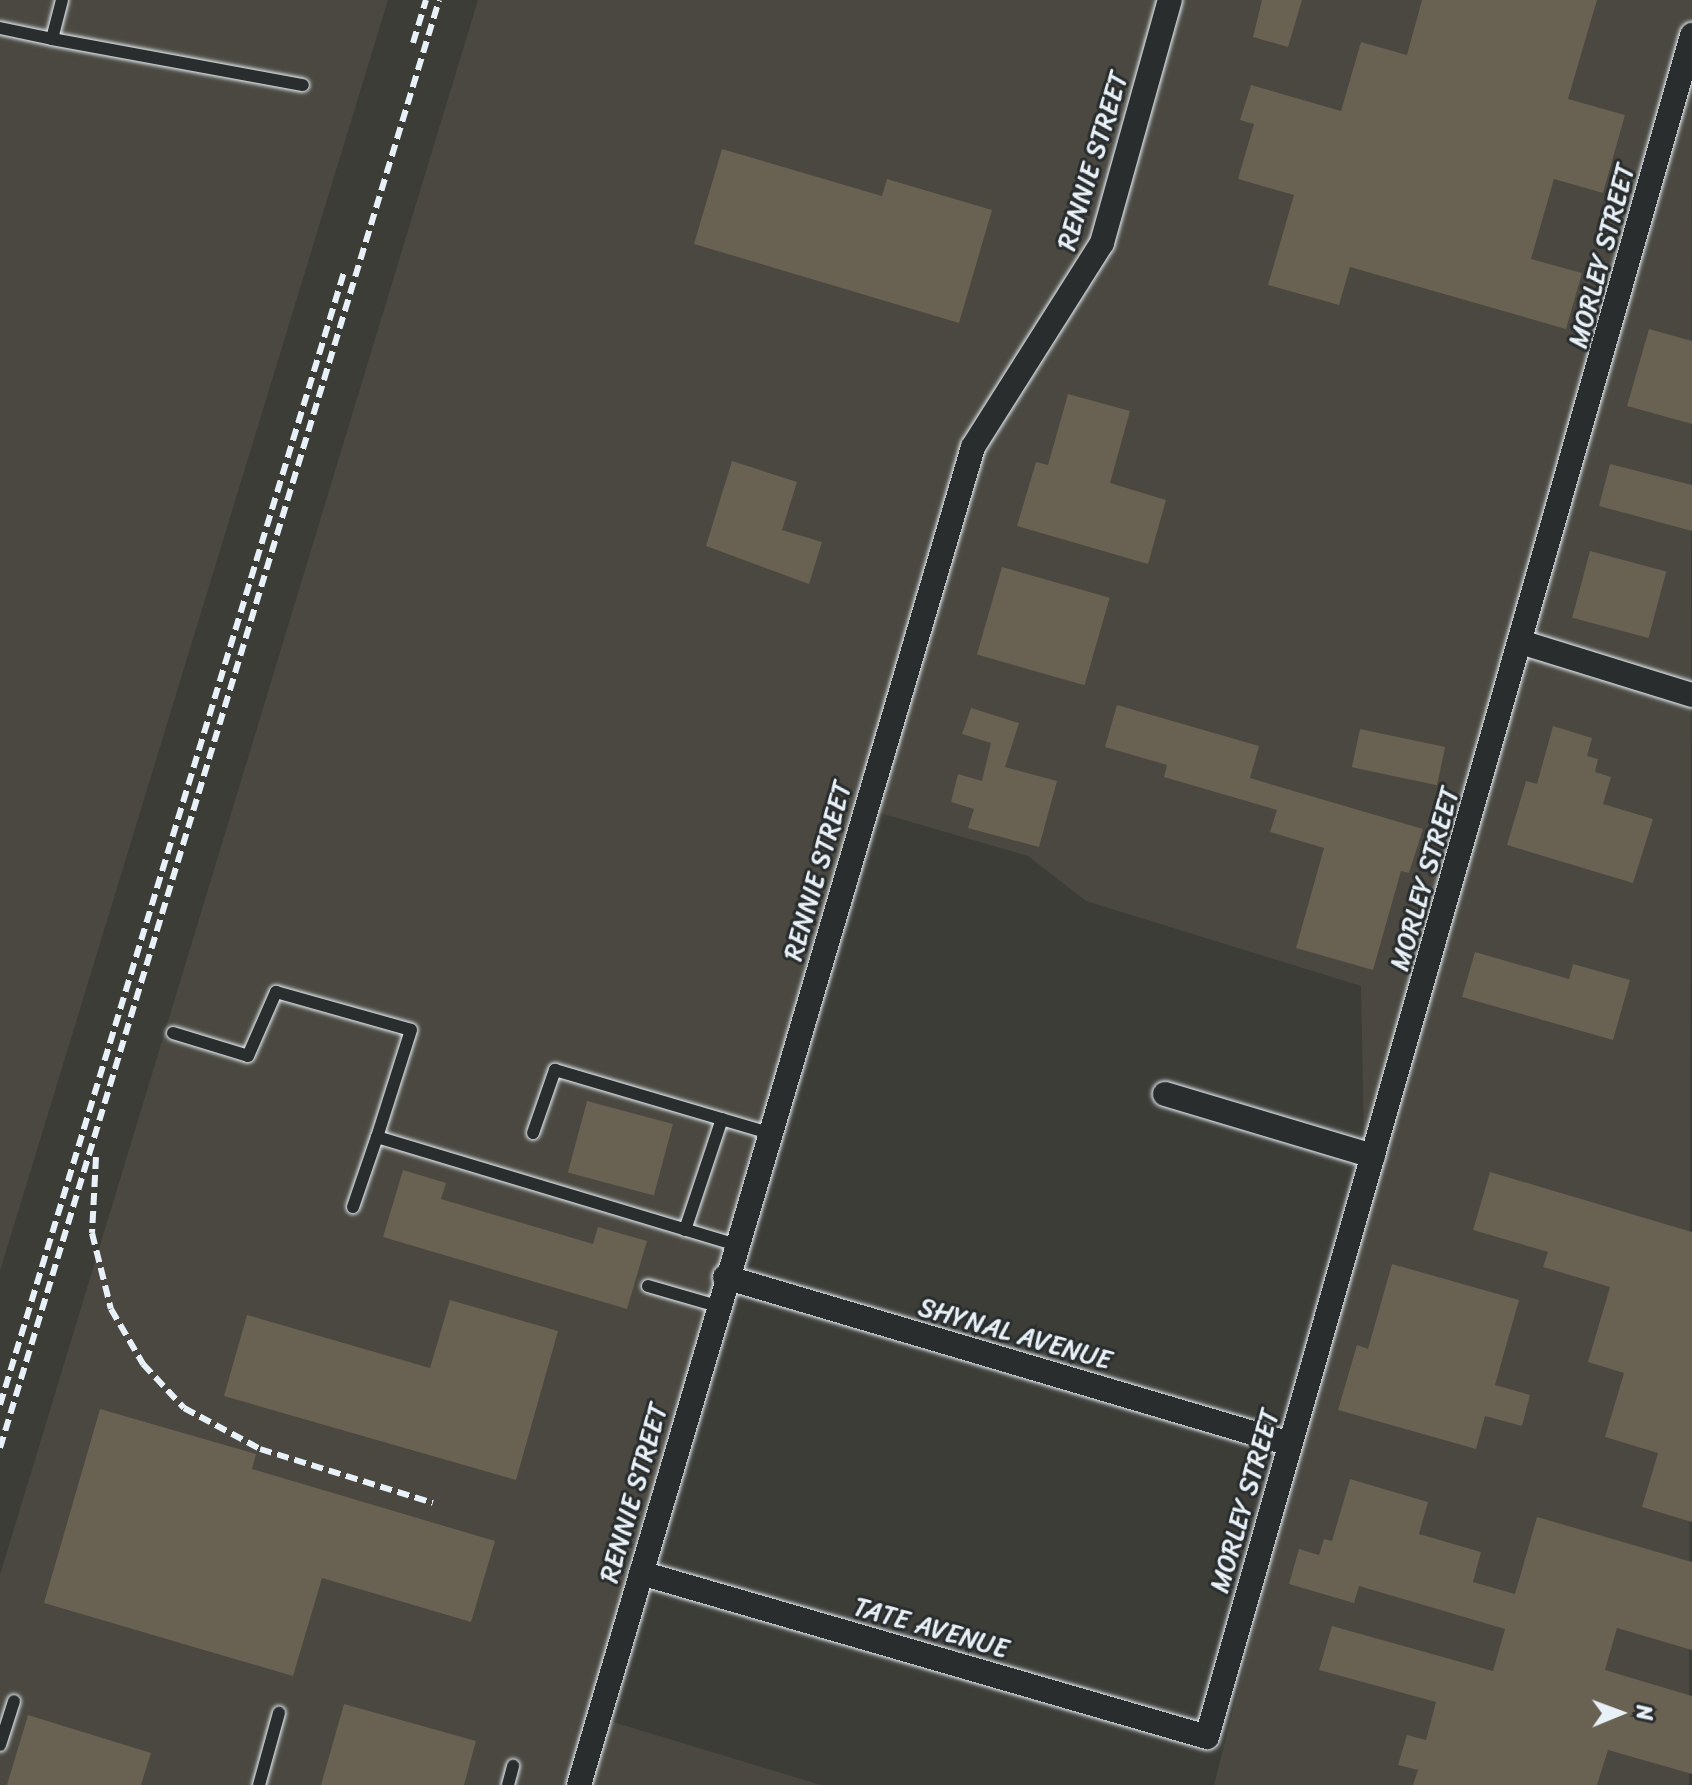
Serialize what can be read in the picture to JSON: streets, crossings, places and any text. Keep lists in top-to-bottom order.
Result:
{
  "streets": {
    "street": [
      "RENNIE STREET",
      "MORLEY STREET",
      "SHYNAL AVENUE",
      "TATE AVENUE"
    ]
  },
  "crossings": [
    ["RENNIE STREET", "SHYNAL AVENUE"],
    ["RENNIE STREET", "TATE AVENUE"],
    ["MORLEY STREET", "SHYNAL AVENUE"],
    ["MORLEY STREET", "TATE AVENUE"]
  ],
  "north": "right"
}
